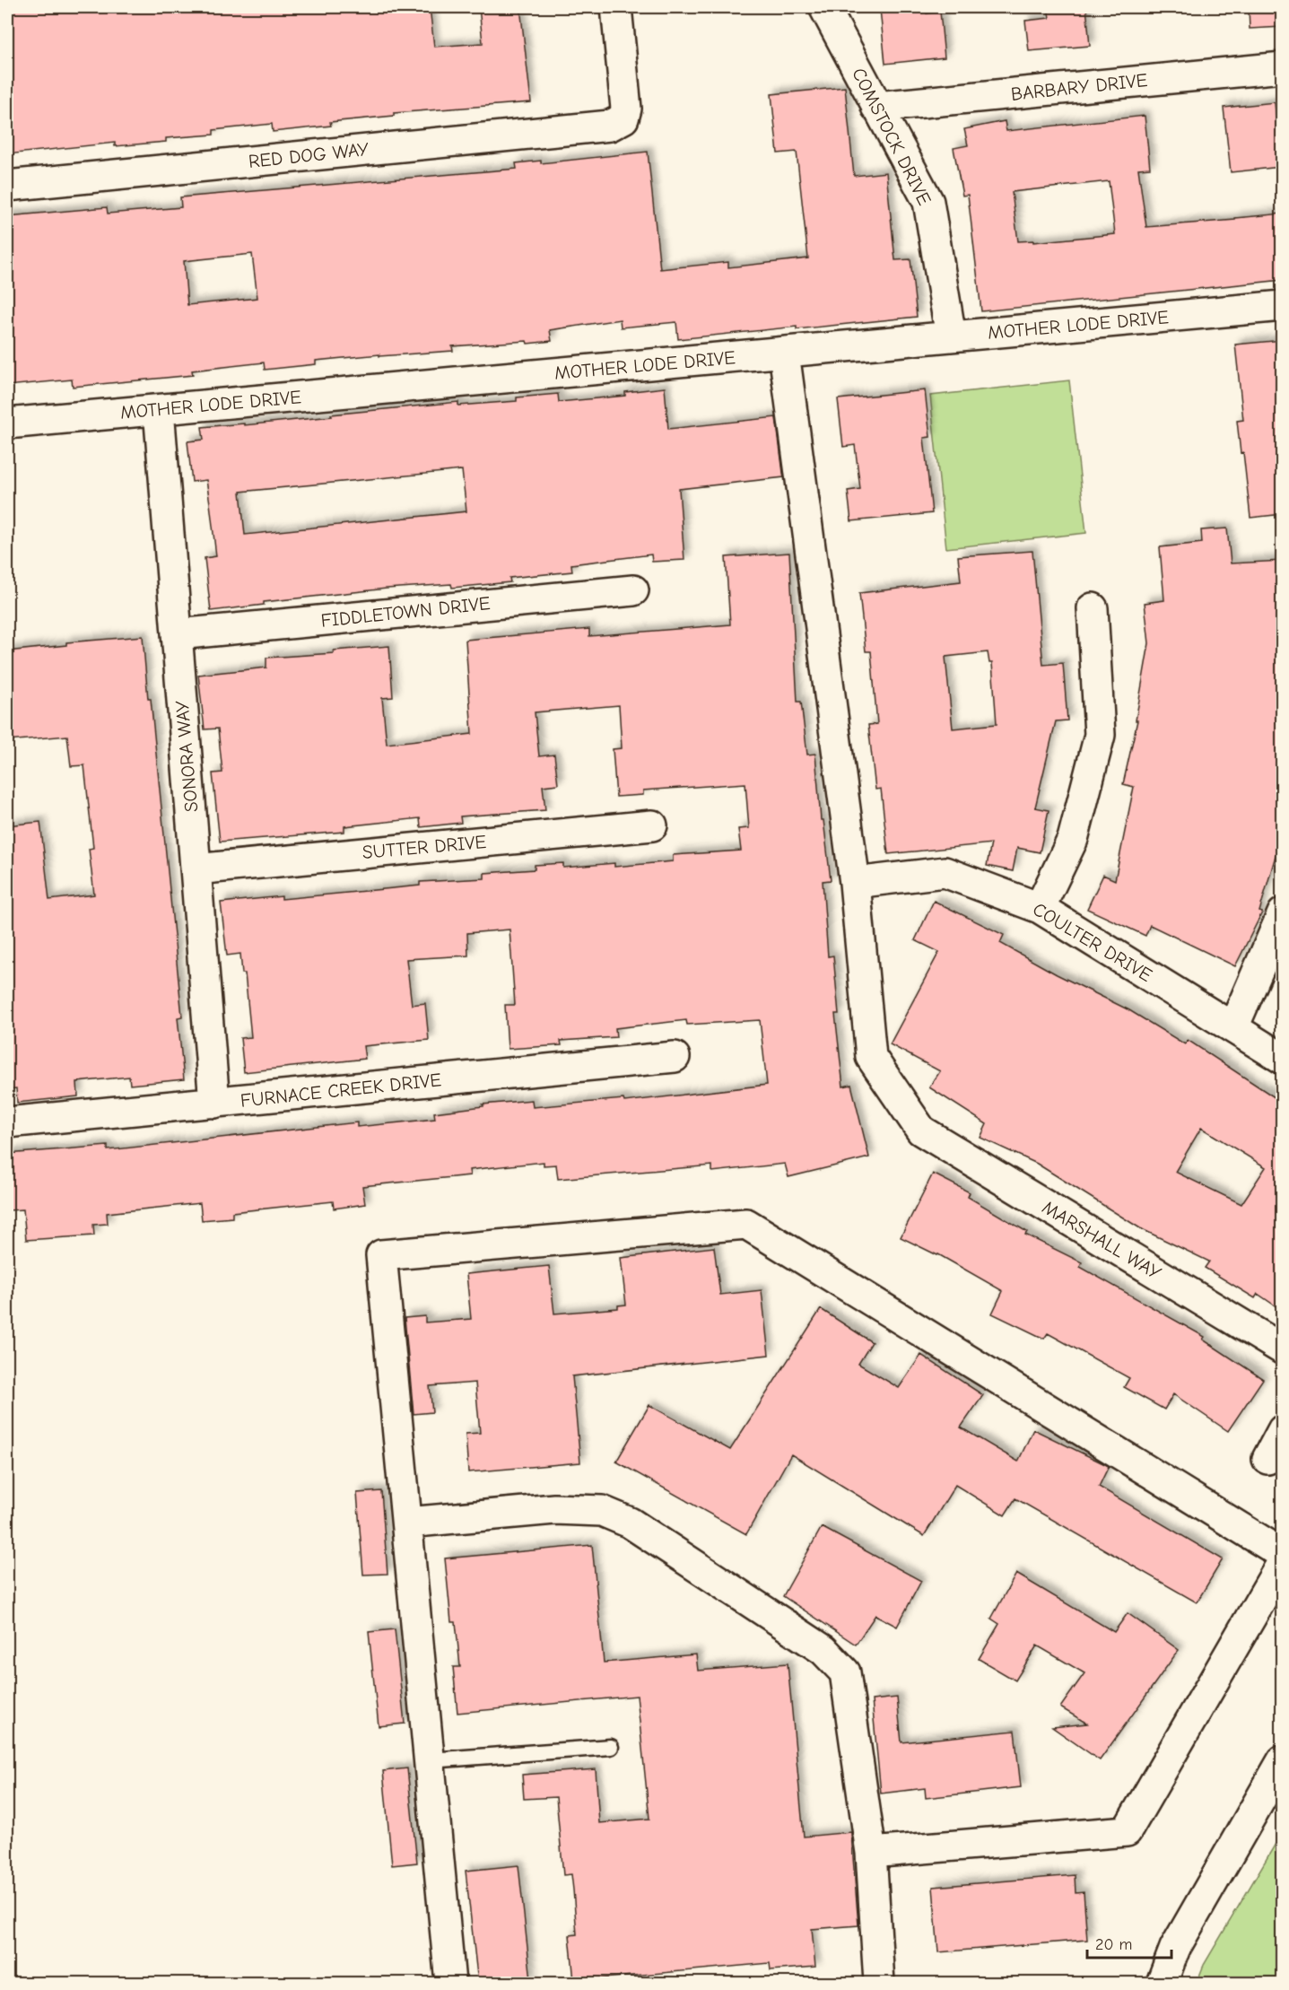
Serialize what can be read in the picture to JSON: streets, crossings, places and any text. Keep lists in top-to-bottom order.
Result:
{
  "streets": {
    "street": [
      "BARBARY DRIVE",
      "COMSTOCK DRIVE",
      "RED DOG WAY",
      "MOTHER LODE DRIVE",
      "FIDDLETOWN DRIVE",
      "SONORA WAY",
      "SUTTER DRIVE",
      "COULTER DRIVE",
      "FURNACE CREEK DRIVE",
      "MARSHALL WAY"
    ]
  },
  "crossings": [
    ["BARBARY DRIVE", "COMSTOCK DRIVE"],
    ["COMSTOCK DRIVE", "MOTHER LODE DRIVE"],
    ["MOTHER LODE DRIVE", "SONORA WAY"],
    ["FIDDLETOWN DRIVE", "SONORA WAY"],
    ["SONORA WAY", "SUTTER DRIVE"],
    ["SONORA WAY", "FURNACE CREEK DRIVE"],
    ["COULTER DRIVE", "MARSHALL WAY"]
  ],
  "scale_bar": "20 m"
}
